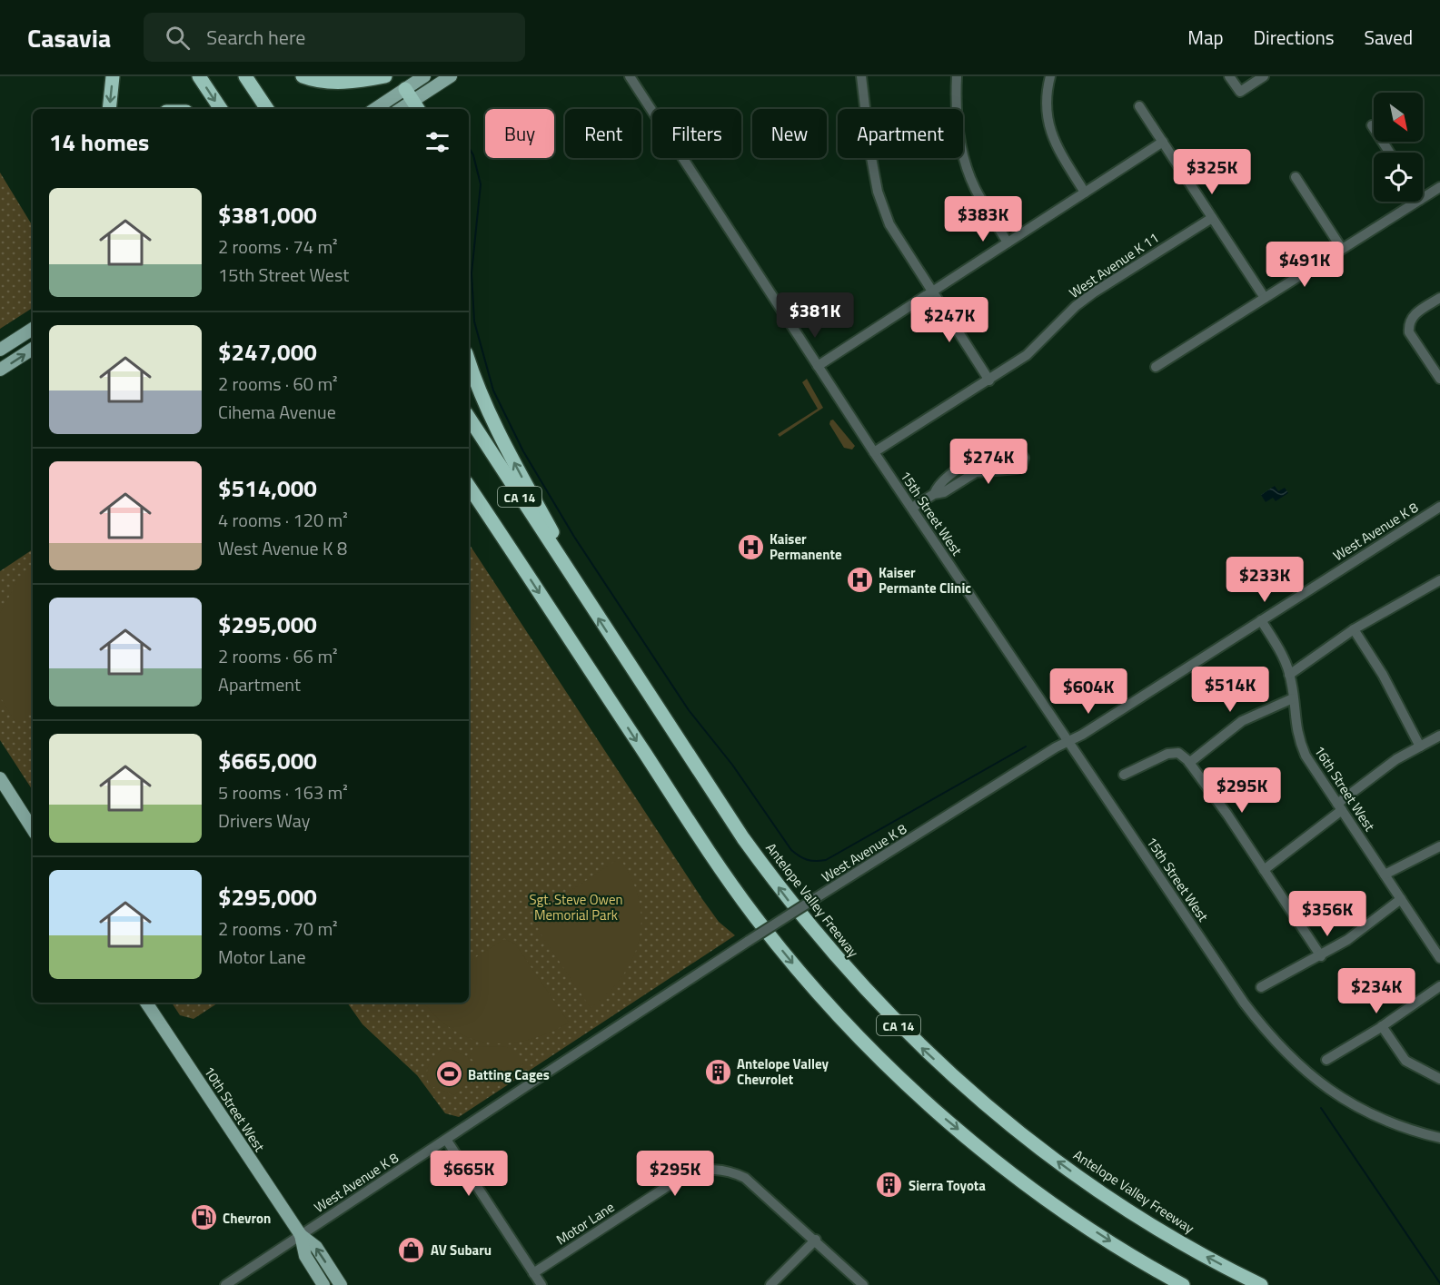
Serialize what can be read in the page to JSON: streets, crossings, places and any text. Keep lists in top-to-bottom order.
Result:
{
  "streets": {
    "highway": ["CA 14", "Antelope Valley Freeway"],
    "main road": ["10th Street West"],
    "street": [
      "West Avenue K 11",
      "15th Street West",
      "West Avenue K 8",
      "16th Street West",
      "Motor Lane"
    ]
  },
  "crossings": [
    ["West Avenue K 11", "15th Street West"],
    ["15th Street West", "West Avenue K 8"],
    ["West Avenue K 8", "16th Street West"],
    ["West Avenue K 8", "10th Street West"]
  ],
  "parks": ["Sgt. Steve Owen Memorial Park"],
  "places": {
    "hospital": ["Kaiser Permanente", "Kaiser Permante Clinic"],
    "building": ["Antelope Valley Chevrolet", "Sierra Toyota"],
    "sports": ["Batting Cages"],
    "fuel station": ["Chevron"],
    "shop": ["AV Subaru"]
  },
  "north": "bottom right",
  "page": {
    "header": "Casavia",
    "search": "Search here",
    "nav": ["Map", "Directions", "Saved"],
    "chip": [
      "Buy",
      "Rent",
      "Filters",
      "New",
      "Apartment"
    ],
    "heading": "14 homes",
    "price": [
      "$325K",
      "$383K",
      "$491K",
      "$381K",
      "$247K",
      "$274K",
      "$233K",
      "$514K",
      "$604K",
      "$295K",
      "$356K",
      "$234K",
      "$665K",
      "$295K"
    ],
    "list": [
      {
        "name": "$381,000",
        "note": "2 rooms · 74 m² · 15th Street West"
      },
      {
        "name": "$247,000",
        "note": "2 rooms · 60 m² · Cihema Avenue"
      },
      {
        "name": "$514,000",
        "note": "4 rooms · 120 m² · West Avenue K 8"
      },
      {
        "name": "$295,000",
        "note": "2 rooms · 66 m² · Apartment"
      },
      {
        "name": "$665,000",
        "note": "5 rooms · 163 m² · Drivers Way"
      },
      {
        "name": "$295,000",
        "note": "2 rooms · 70 m² · Motor Lane"
      }
    ]
  }
}
